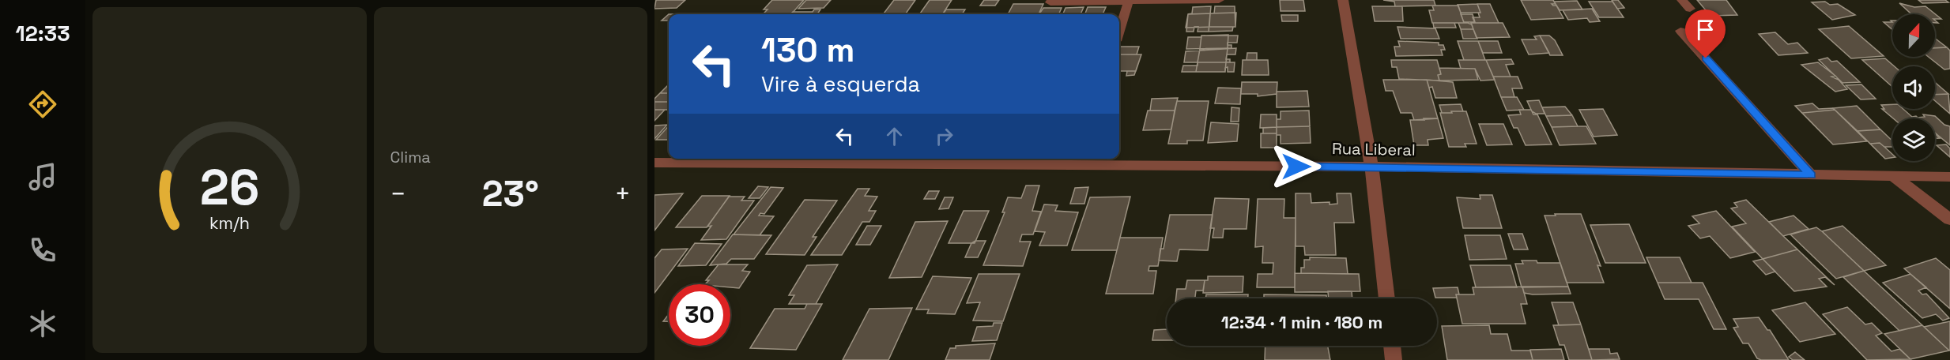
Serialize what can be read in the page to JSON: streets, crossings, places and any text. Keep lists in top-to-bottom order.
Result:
{
  "streets": {
    "street": ["Rua Liberal"]
  },
  "north": "top",
  "page": {
    "tabs": "12:33",
    "tile": "Clima",
    "turn": ["130 m", "Vire à esquerda"],
    "heat": ["−", "23°", "+"],
    "limit": "30",
    "trip": "12:34 · 1 min · 180 m",
    "gauge": ["26", "km/h"]
  }
}
